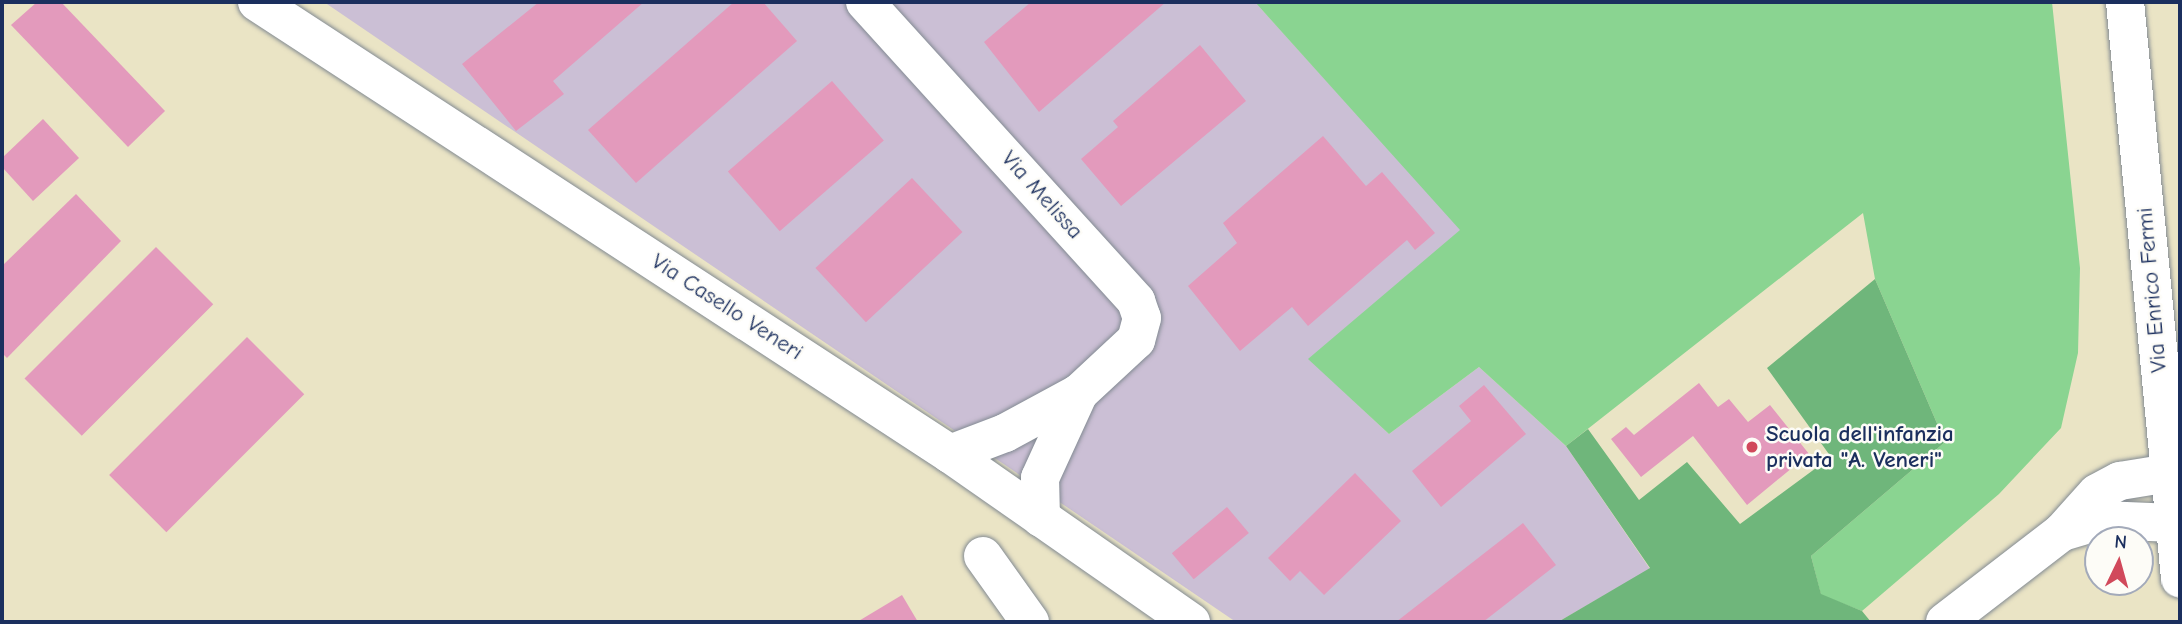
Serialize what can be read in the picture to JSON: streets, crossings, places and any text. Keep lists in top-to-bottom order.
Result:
{
  "streets": {
    "street": ["Via Melissa", "Via Enrico Fermi", "Via Casello Veneri"]
  },
  "crossings": [
    ["Via Melissa", "Via Casello Veneri"]
  ],
  "places": ["Scuola dell'infanzia privata \"A. Veneri\""],
  "north": "top"
}
